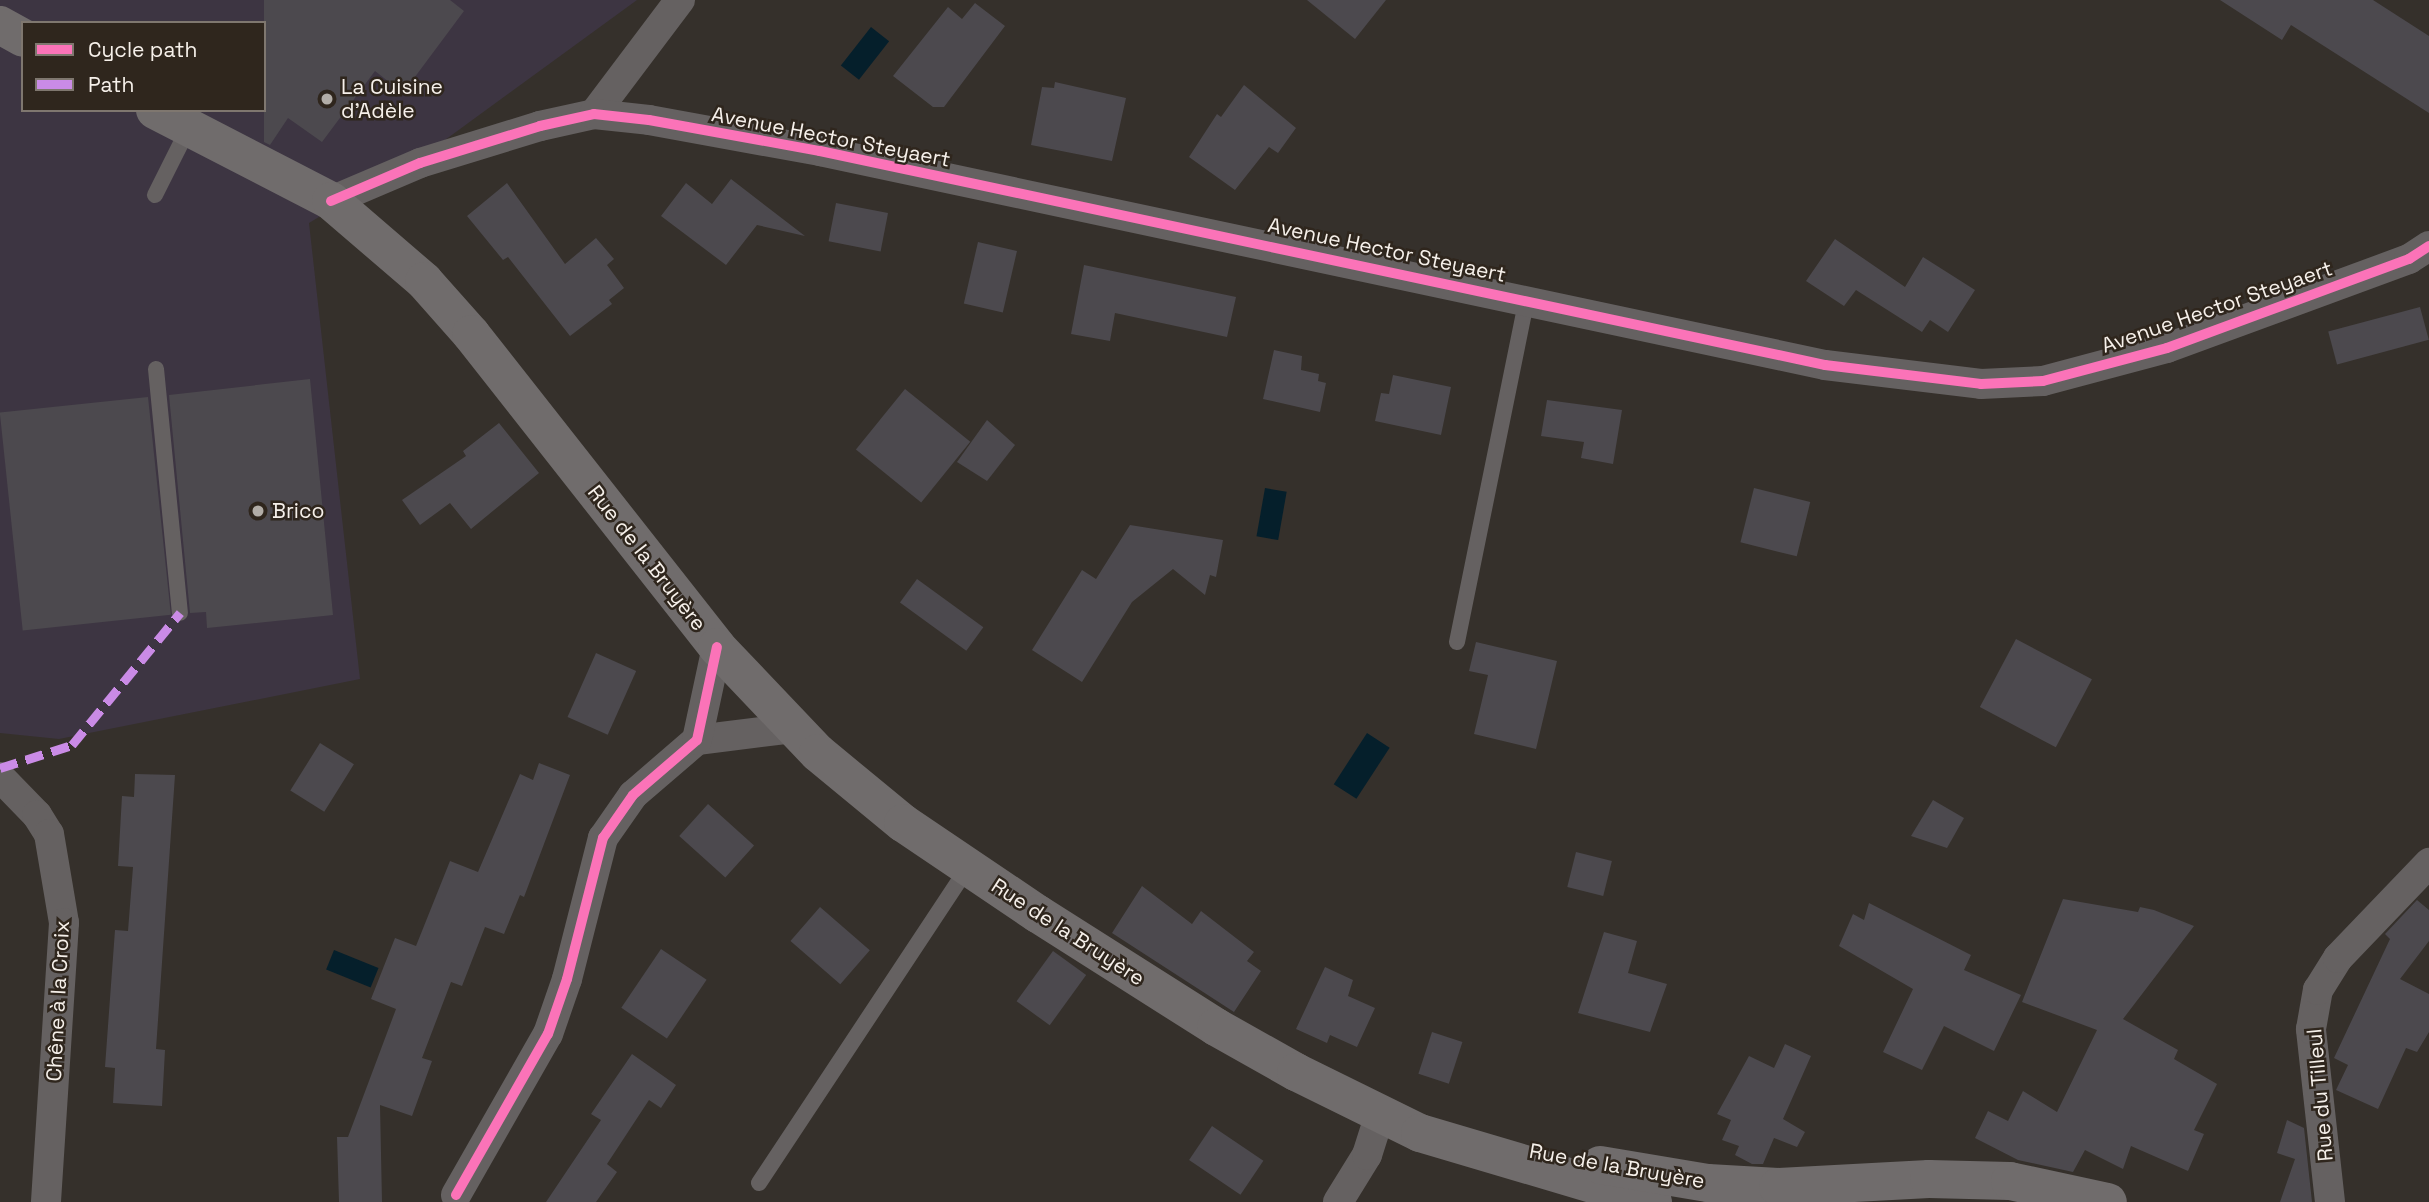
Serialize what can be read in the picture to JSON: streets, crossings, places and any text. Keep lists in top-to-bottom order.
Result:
{
  "streets": {
    "main road": ["Rue de la Bruyère"],
    "street": ["Avenue Hector Steyaert", "Chêne à la Croix", "Rue du Tilleul"]
  },
  "crossings": [
    ["Avenue Hector Steyaert", "Rue de la Bruyère"]
  ],
  "places": ["La Cuisine d'Adèle", "Brico"],
  "legend": ["Cycle path", "Path"]
}
